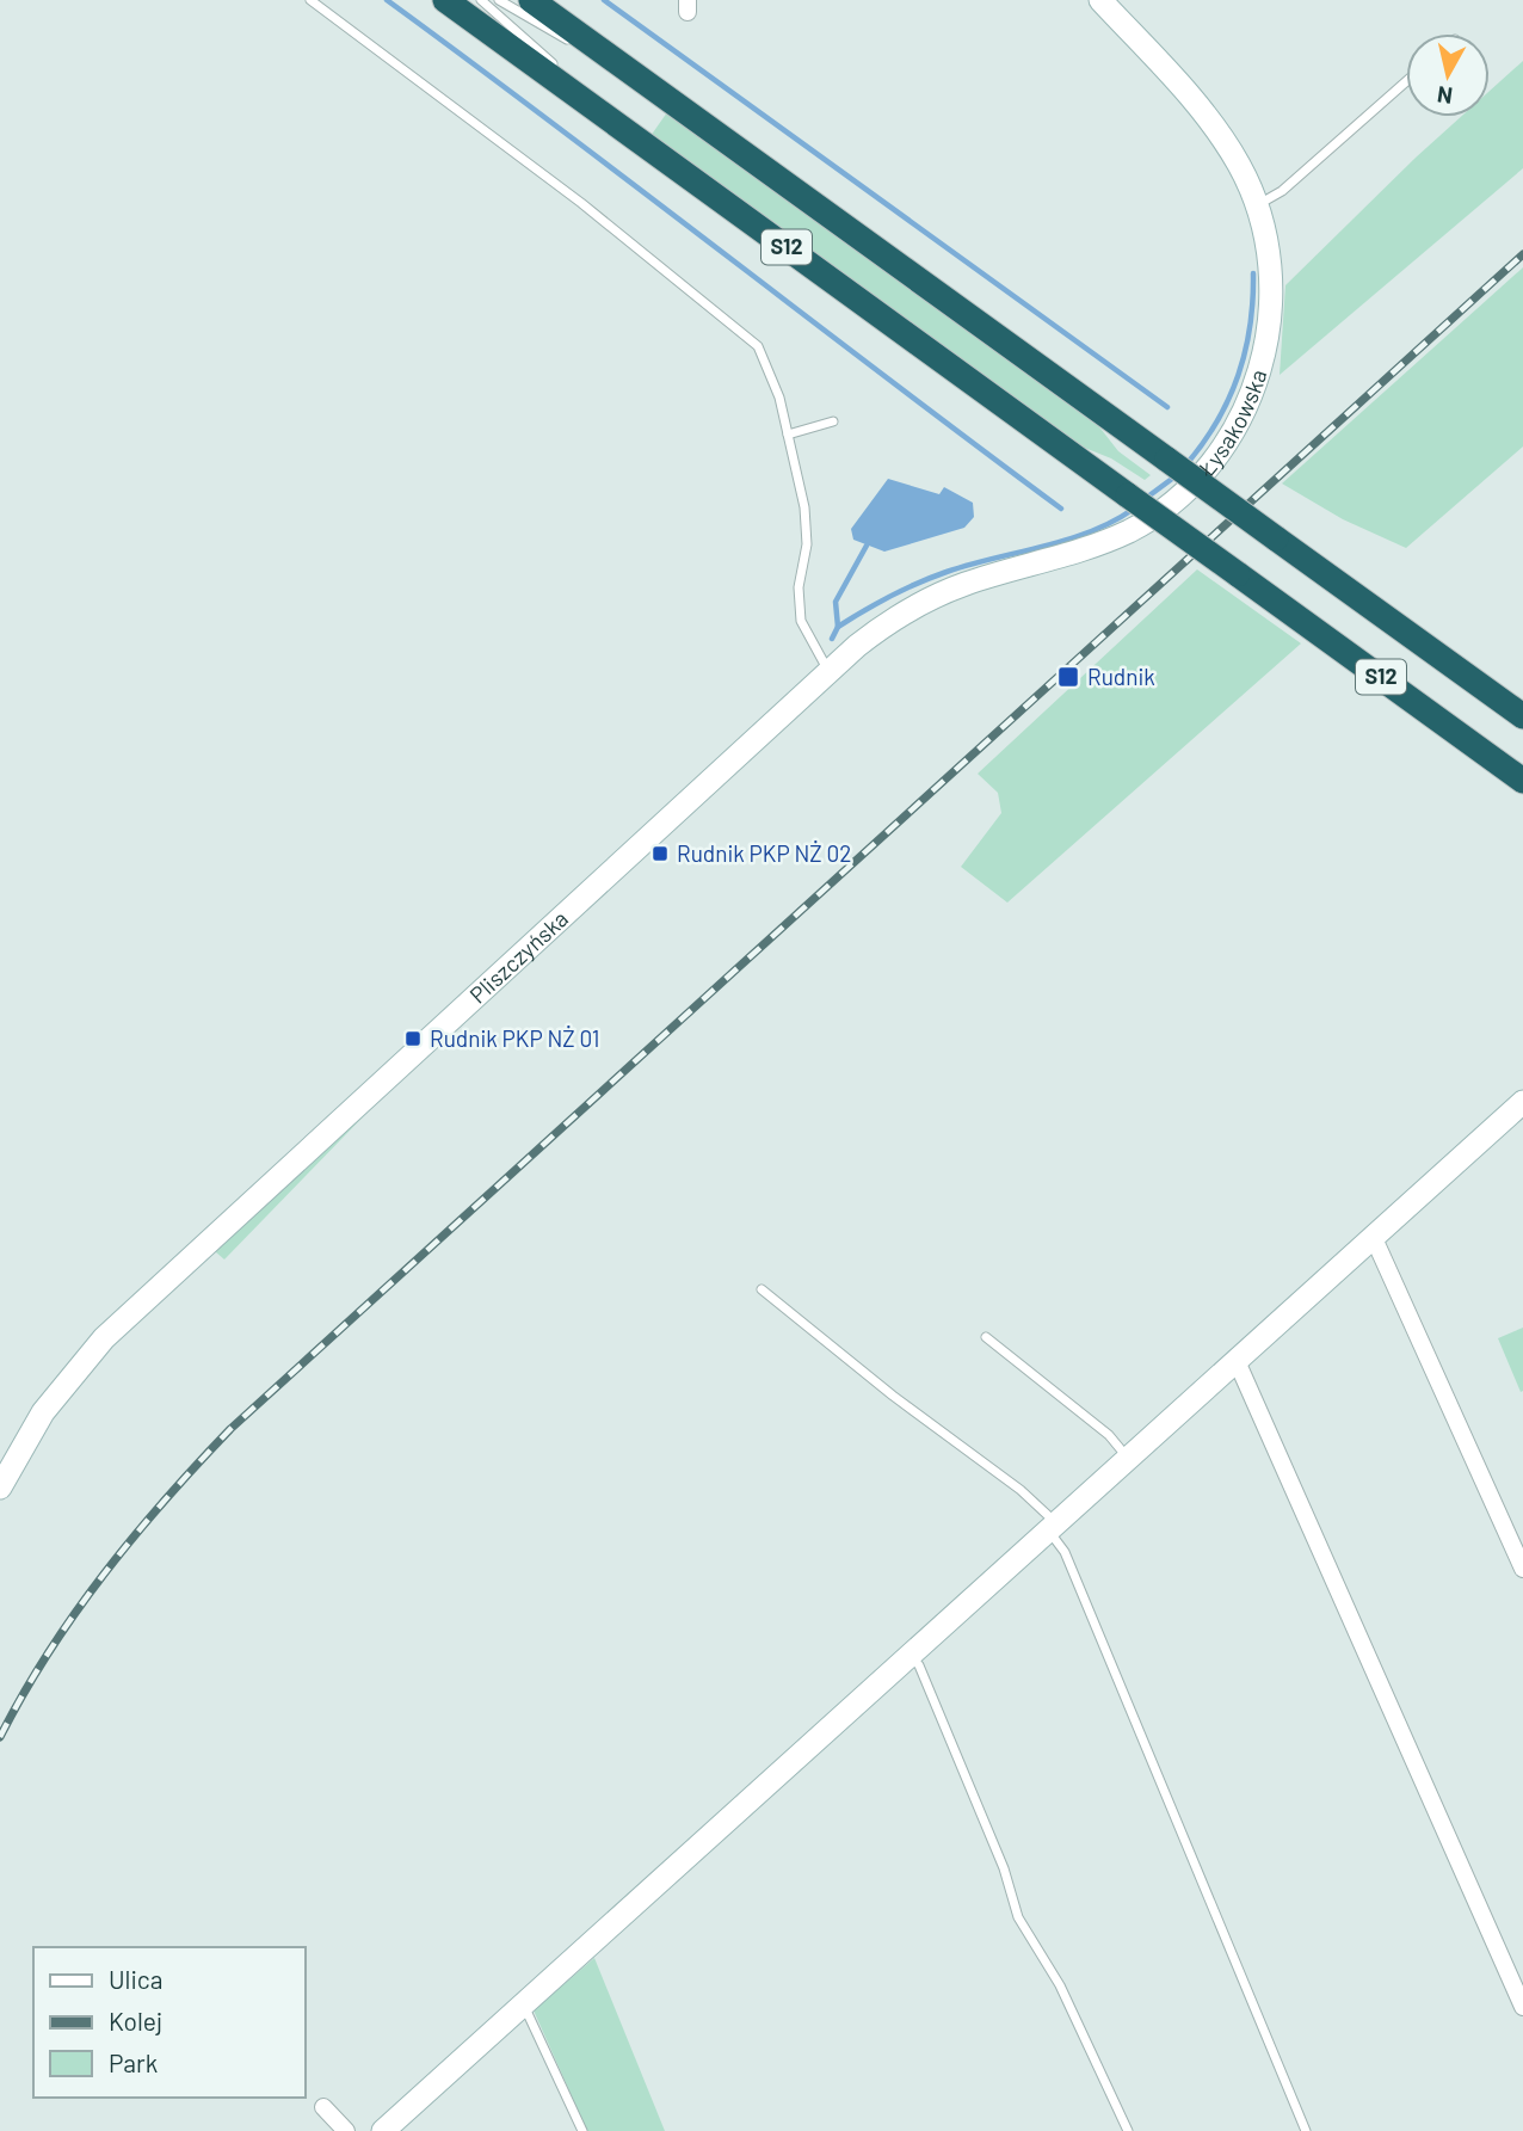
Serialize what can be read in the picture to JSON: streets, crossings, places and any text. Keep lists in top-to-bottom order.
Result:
{
  "streets": {
    "highway": ["S12"],
    "street": ["Łysakowska", "Pliszczyńska"]
  },
  "crossings": [
    ["Łysakowska", "Pliszczyńska"]
  ],
  "places": {
    "transit": ["Rudnik", "Rudnik PKP NŻ 02", "Rudnik PKP NŻ 01"]
  },
  "legend": ["Ulica", "Kolej", "Park"],
  "north": "bottom"
}
